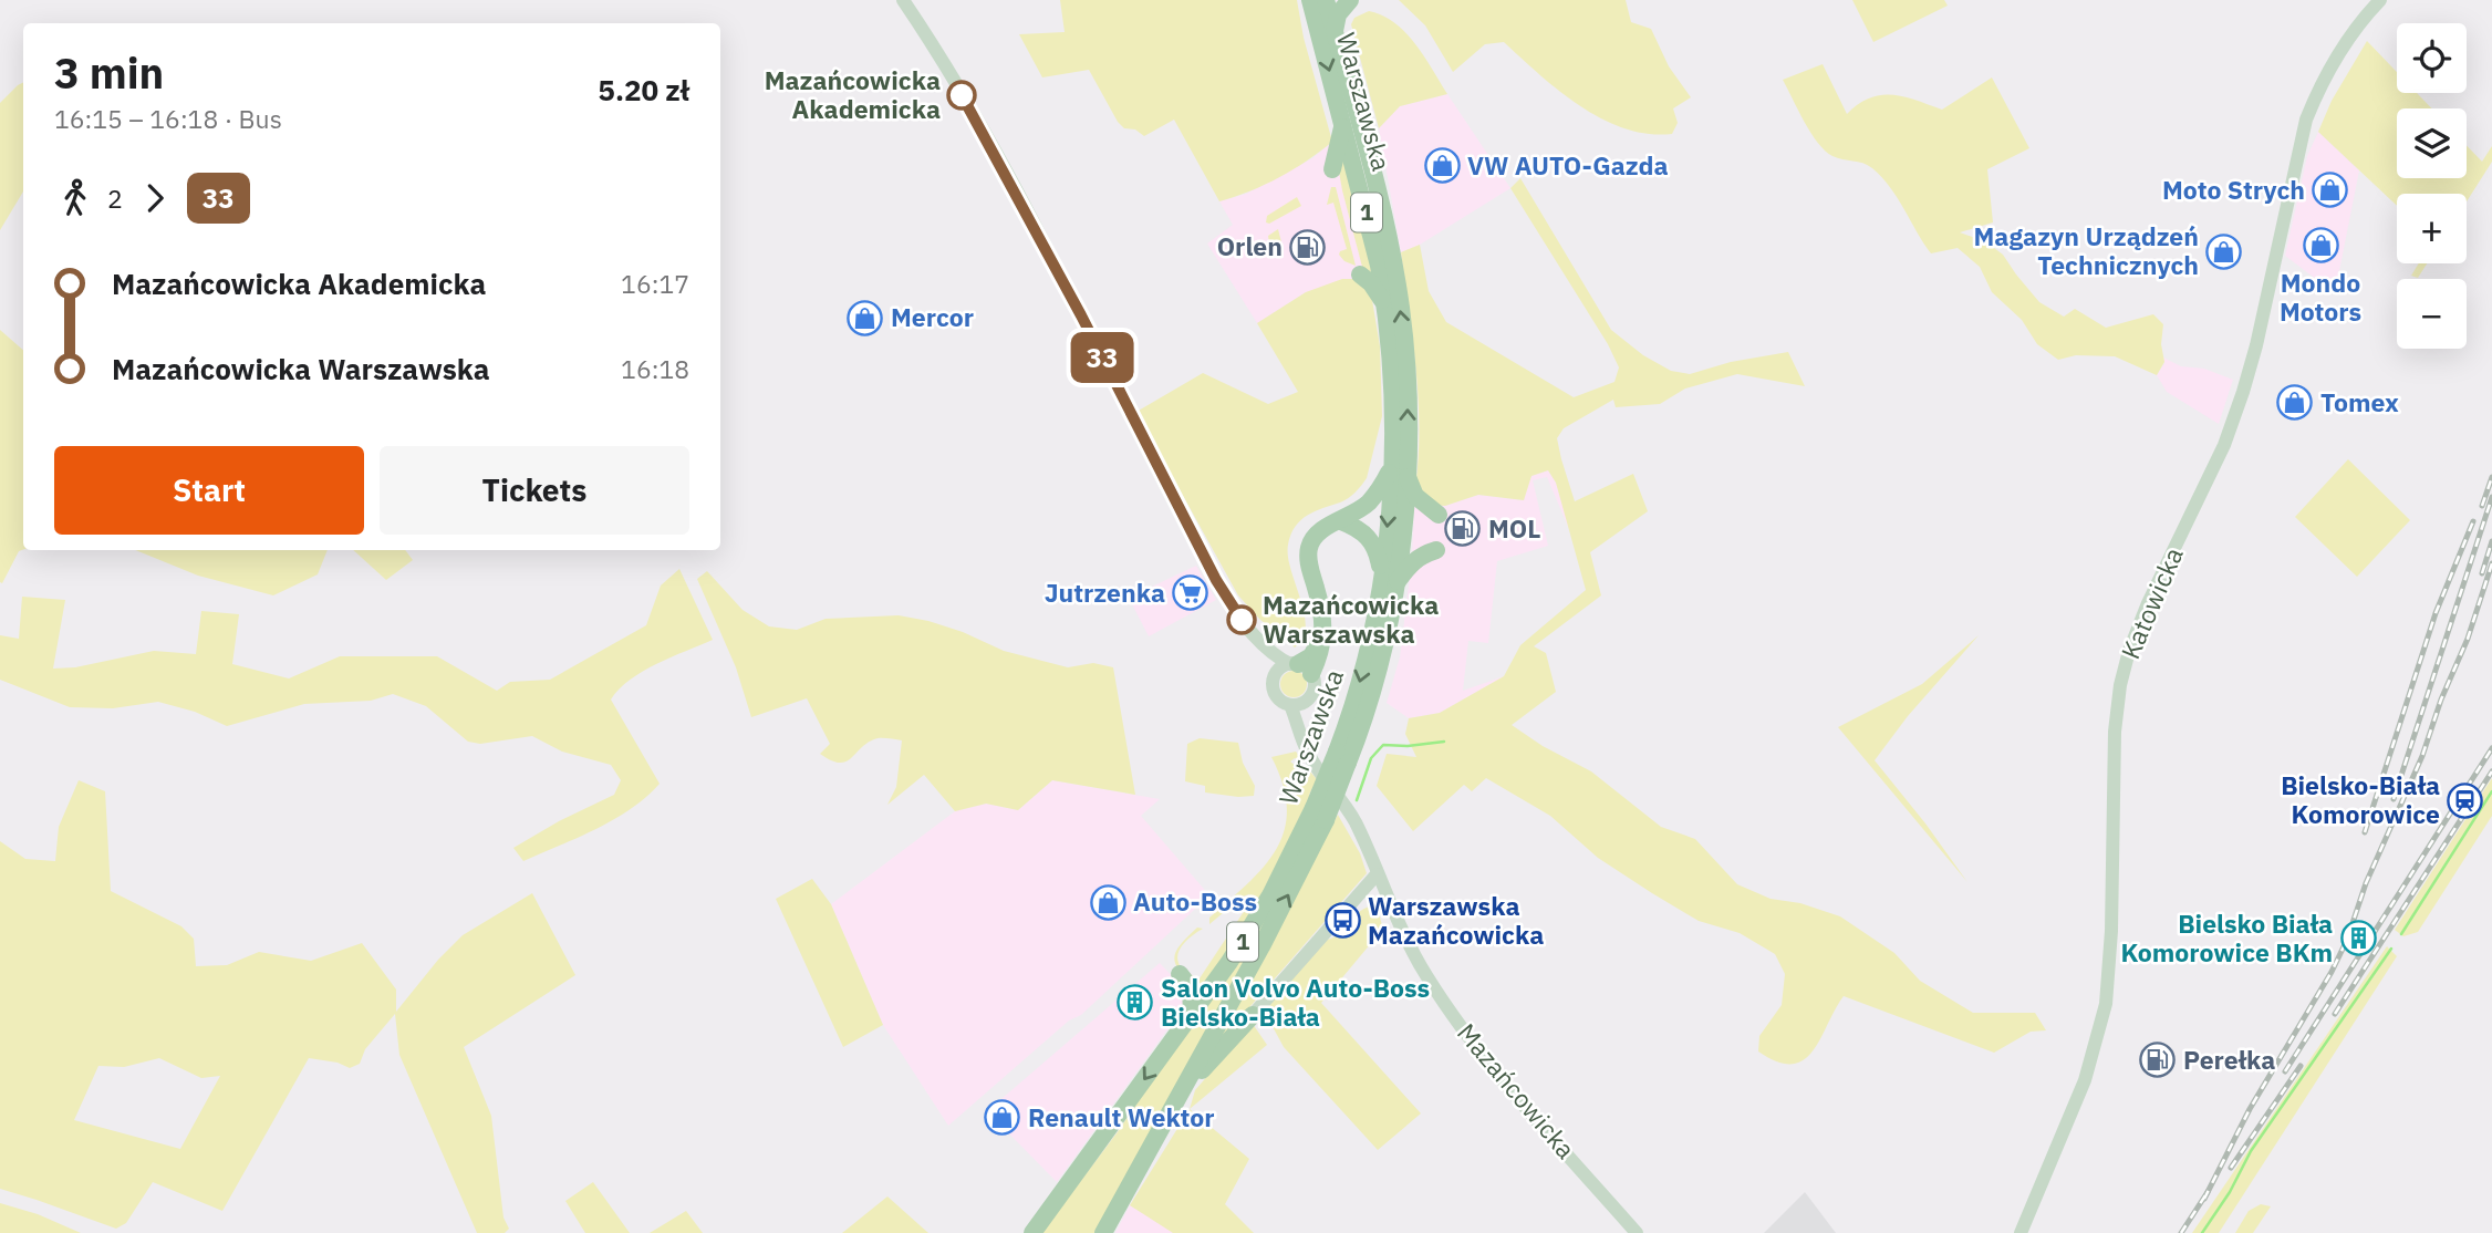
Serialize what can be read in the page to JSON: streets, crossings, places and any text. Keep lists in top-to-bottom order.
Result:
{
  "streets": {
    "main road": ["Warszawska", "1"],
    "street": ["Katowicka", "Mazańcowicka"]
  },
  "places": {
    "other": ["Mazańcowicka Akademicka", "Mazańcowicka Warszawska"],
    "shop": [
      "VW AUTO-Gazda",
      "Moto Strych",
      "Mondo Motors",
      "Magazyn Urządzeń Technicznych",
      "Mercor",
      "Tomex",
      "Auto-Boss",
      "Renault Wektor"
    ],
    "fuel station": ["Orlen", "MOL", "Perełka"],
    "supermarket": ["Jutrzenka"],
    "station": ["Bielsko-Biała Komorowice"],
    "bus stop": ["Warszawska Mazańcowicka"],
    "building": ["Bielsko Biała Komorowice BKm", "Salon Volvo Auto-Boss Bielsko-Biała"]
  },
  "lines": ["bus line 33"],
  "page": {
    "on_map": "33",
    "map_buttons": ["+", "−"],
    "heading": ["3 min", "16:15 – 16:18 · Bus", "5.20 zł"],
    "legs": ["2", "33"],
    "list": [
      {
        "name": "Mazańcowicka Akademicka",
        "value": "16:17"
      },
      {
        "name": "Mazańcowicka Warszawska",
        "value": "16:18"
      }
    ],
    "buttons": ["Start", "Tickets"]
  }
}
